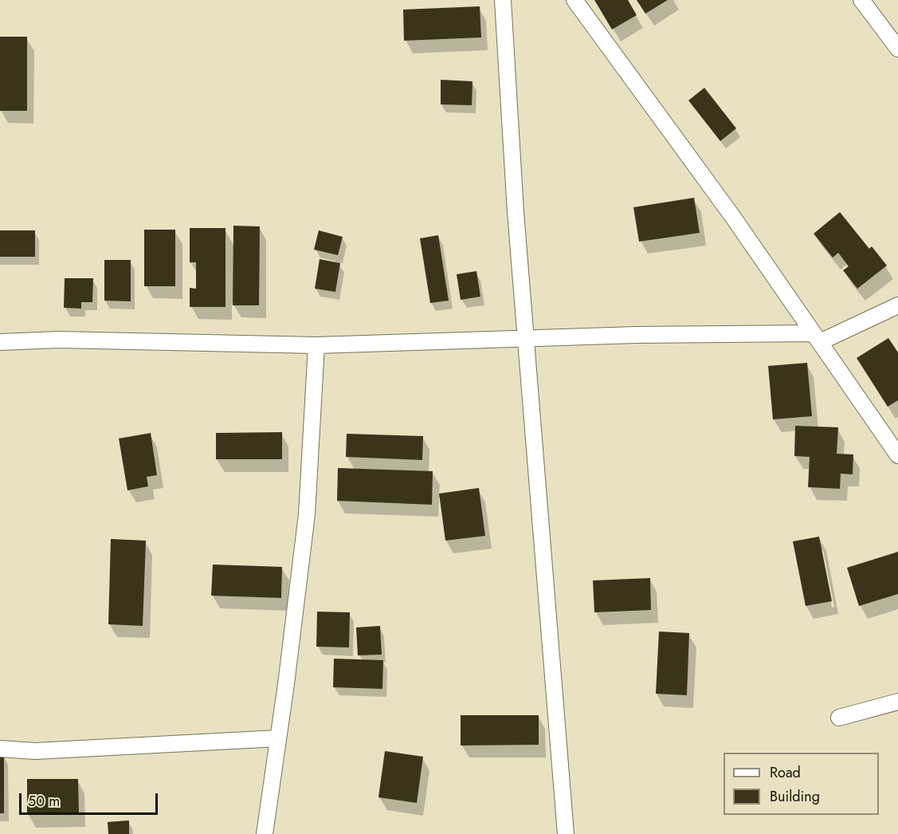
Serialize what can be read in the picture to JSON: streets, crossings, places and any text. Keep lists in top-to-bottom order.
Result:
{
  "legend": ["Road", "Building"],
  "scale_bar": "50 m"
}
